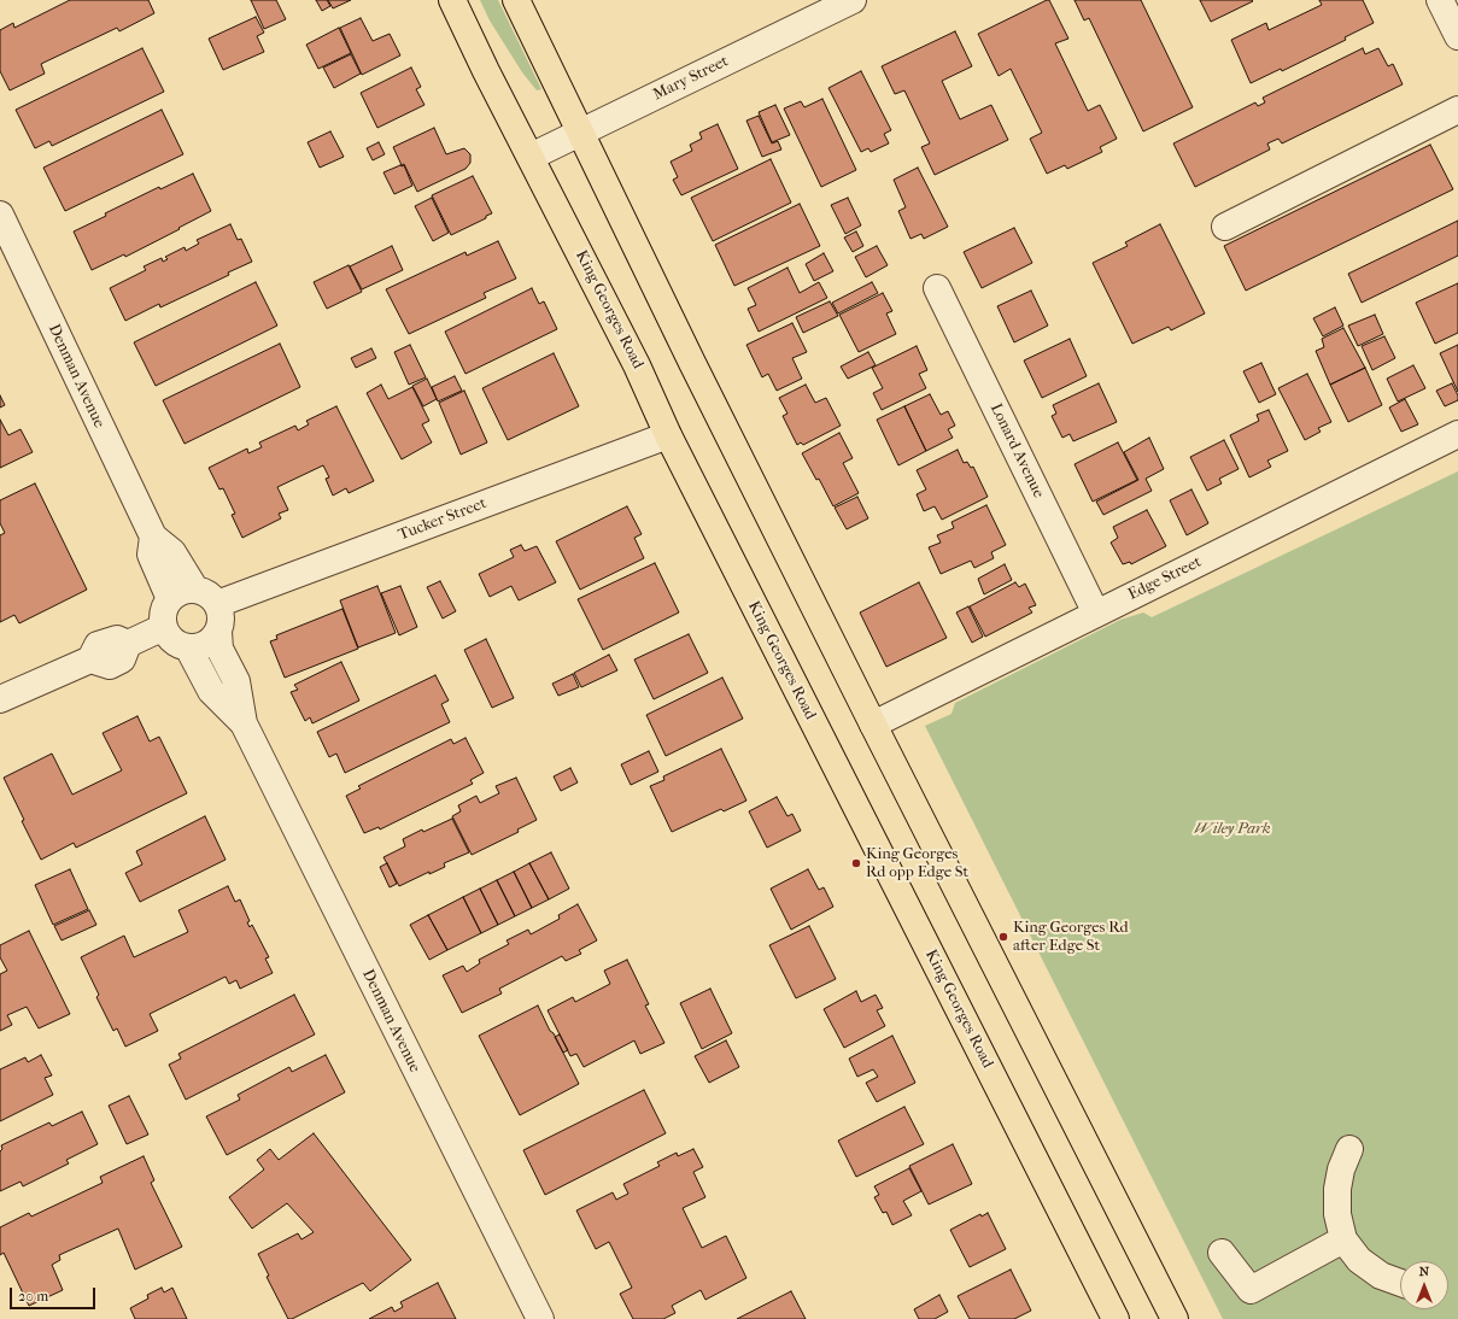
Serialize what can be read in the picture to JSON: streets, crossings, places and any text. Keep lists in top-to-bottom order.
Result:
{
  "streets": {
    "highway": ["King Georges Road"],
    "street": [
      "Mary Street",
      "Denman Avenue",
      "Lonard Avenue",
      "Tucker Street",
      "Edge Street"
    ]
  },
  "crossings": [
    ["Mary Street", "King Georges Road"],
    ["King Georges Road", "Tucker Street"],
    ["Denman Avenue", "Tucker Street"],
    ["Lonard Avenue", "Edge Street"]
  ],
  "parks": ["Wiley Park"],
  "places": ["King Georges Rd opp Edge St", "King Georges Rd after Edge St"],
  "scale_bar": "20 m",
  "north": "top"
}
